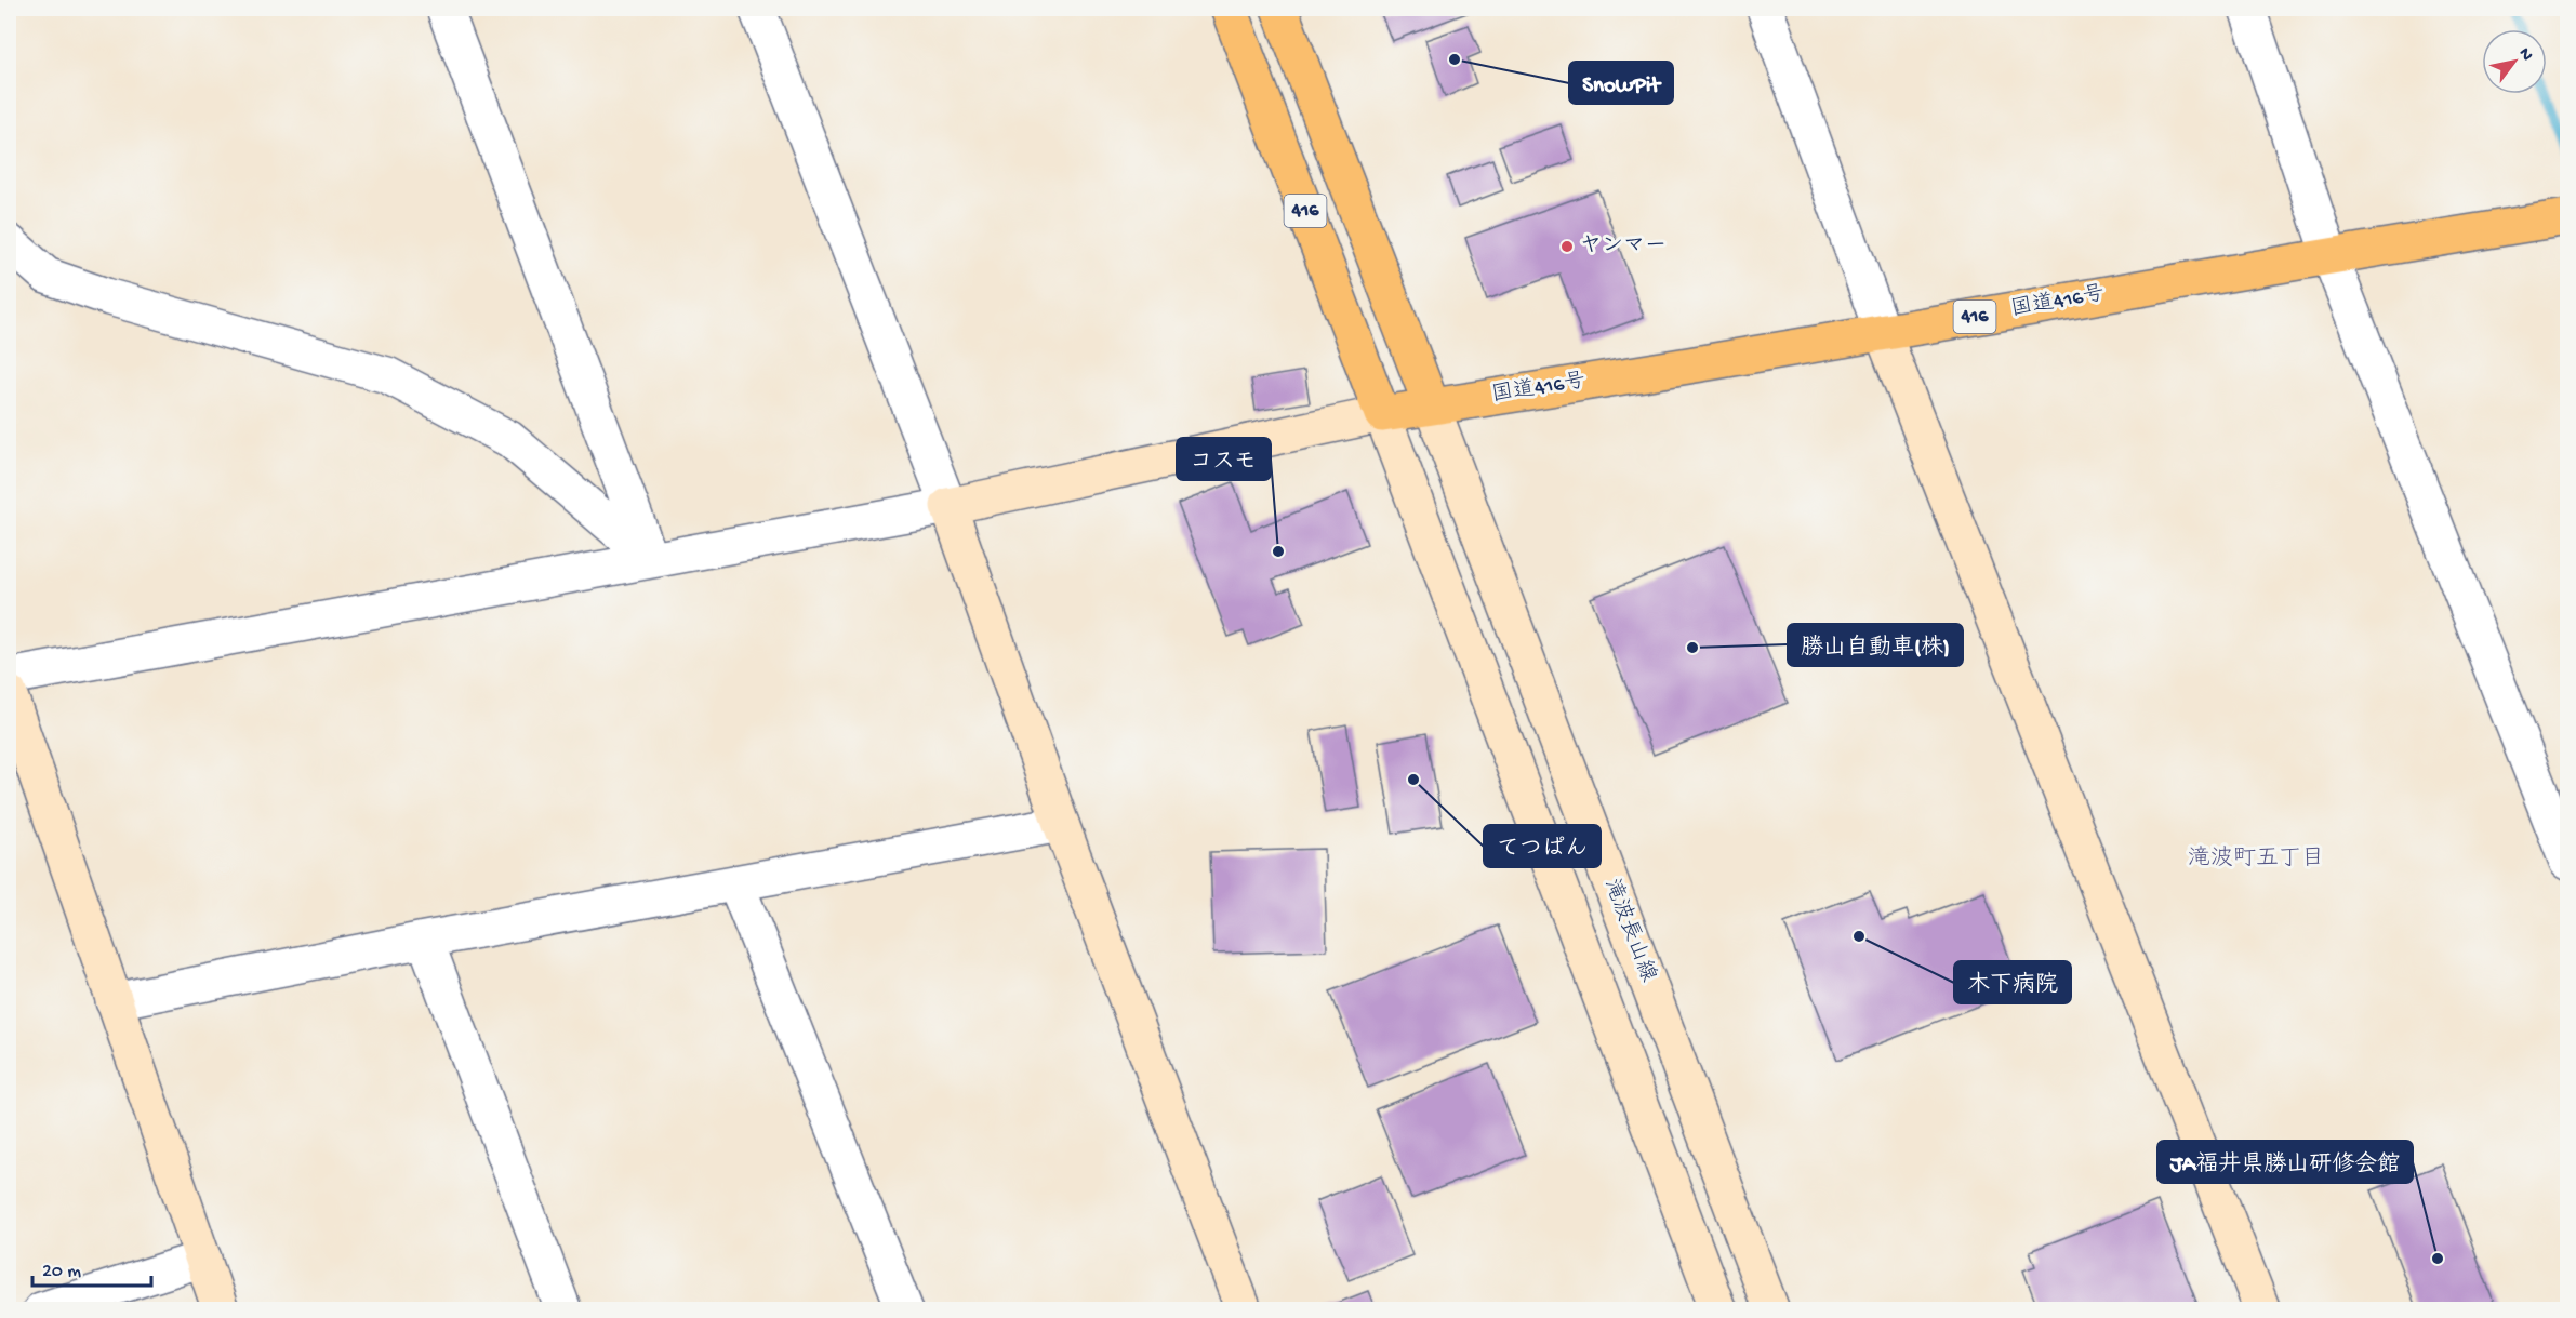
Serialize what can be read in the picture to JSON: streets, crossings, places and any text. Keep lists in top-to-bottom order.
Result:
{
  "streets": {
    "highway": ["416", "国道416号"],
    "street": ["滝波長山線"]
  },
  "crossings": [
    ["416", "国道416号"],
    ["416", "滝波長山線"],
    ["国道416号", "滝波長山線"]
  ],
  "districts": ["滝波町五丁目"],
  "places": [
    "SnowPit",
    "ヤンマー",
    "コスモ",
    "勝山自動車(株)",
    "てつぱん",
    "木下病院",
    "JA福井県勝山研修会館"
  ],
  "scale_bar": "20 m",
  "north": "top right"
}
